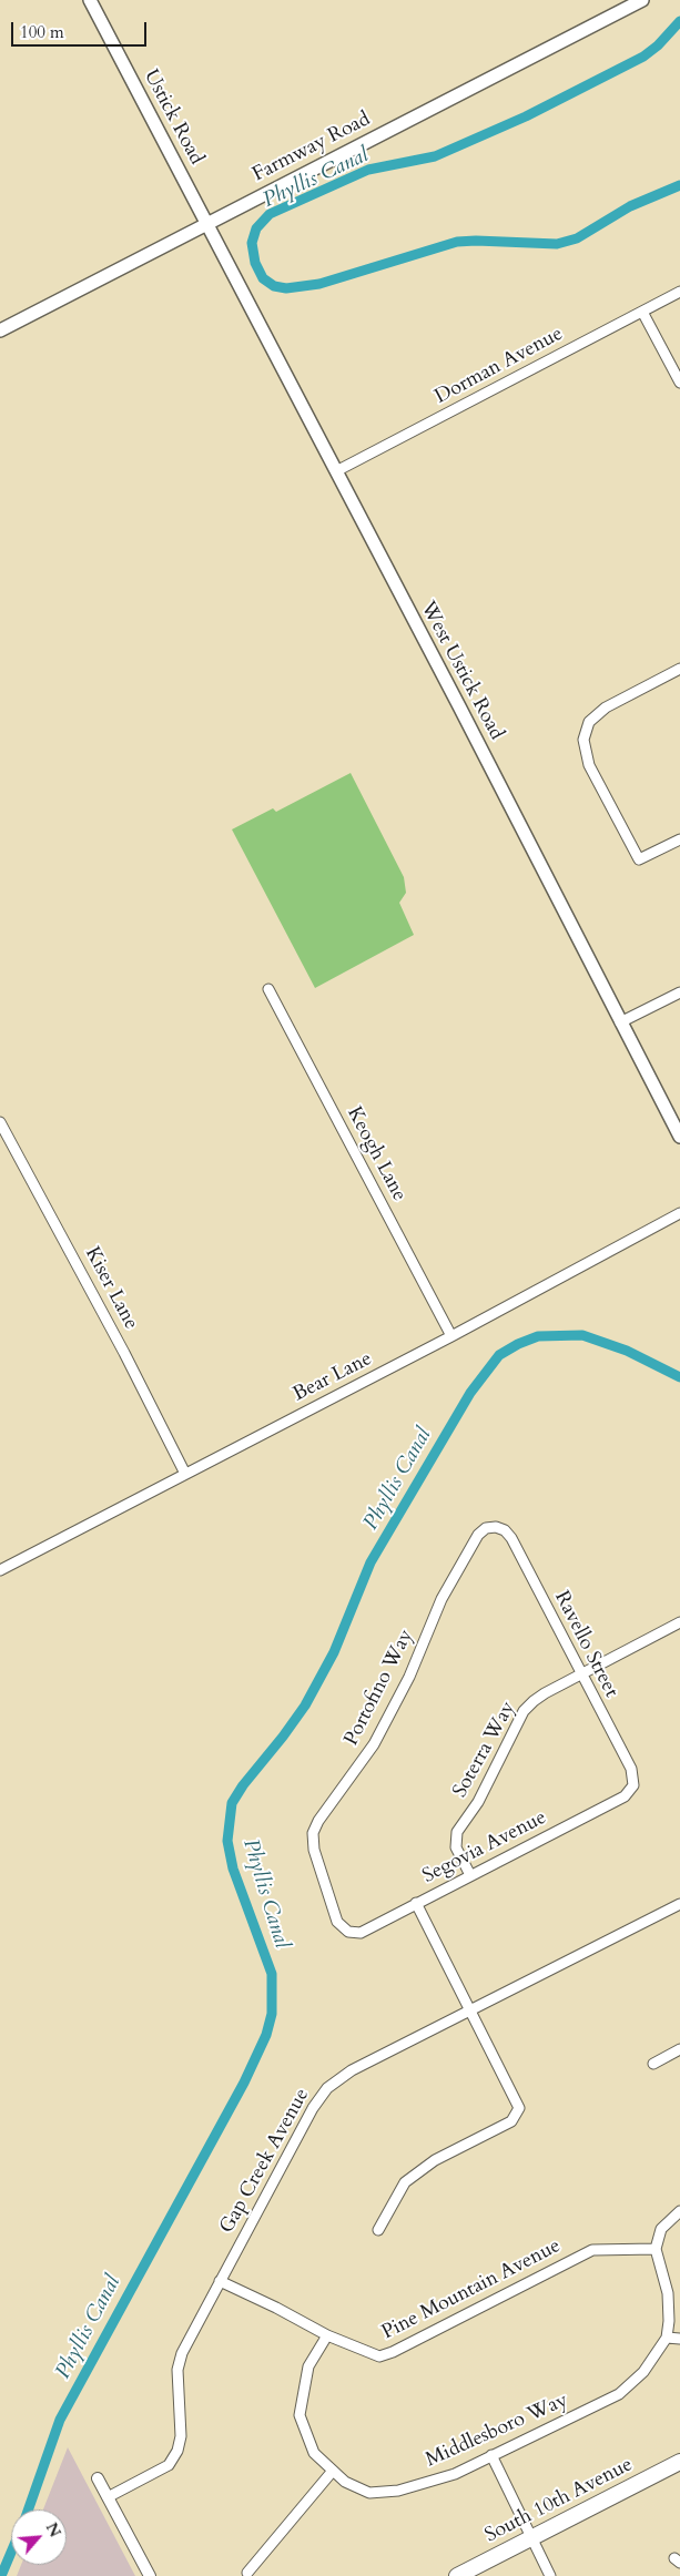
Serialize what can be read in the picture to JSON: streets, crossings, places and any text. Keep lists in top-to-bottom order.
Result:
{
  "streets": {
    "main road": [
      "Ustick Road",
      "Farmway Road",
      "West Ustick Road",
      "South 10th Avenue"
    ],
    "street": [
      "Dorman Avenue",
      "Keogh Lane",
      "Kiser Lane",
      "Bear Lane",
      "Ravello Street",
      "Portofino Way",
      "Soterra Way",
      "Segovia Avenue",
      "Gap Creek Avenue",
      "Pine Mountain Avenue",
      "Middlesboro Way"
    ]
  },
  "crossings": [
    ["Ustick Road", "Farmway Road"],
    ["Ustick Road", "West Ustick Road"],
    ["Farmway Road", "West Ustick Road"],
    ["Dorman Avenue", "West Ustick Road"],
    ["Keogh Lane", "Bear Lane"],
    ["Kiser Lane", "Bear Lane"],
    ["Ravello Street", "Portofino Way"],
    ["Ravello Street", "Soterra Way"],
    ["Ravello Street", "Segovia Avenue"],
    ["Portofino Way", "Segovia Avenue"],
    ["Soterra Way", "Segovia Avenue"],
    ["Gap Creek Avenue", "Pine Mountain Avenue"],
    ["Pine Mountain Avenue", "Middlesboro Way"]
  ],
  "water": ["Phyllis Canal"],
  "scale_bar": "100 m",
  "north": "top right"
}
